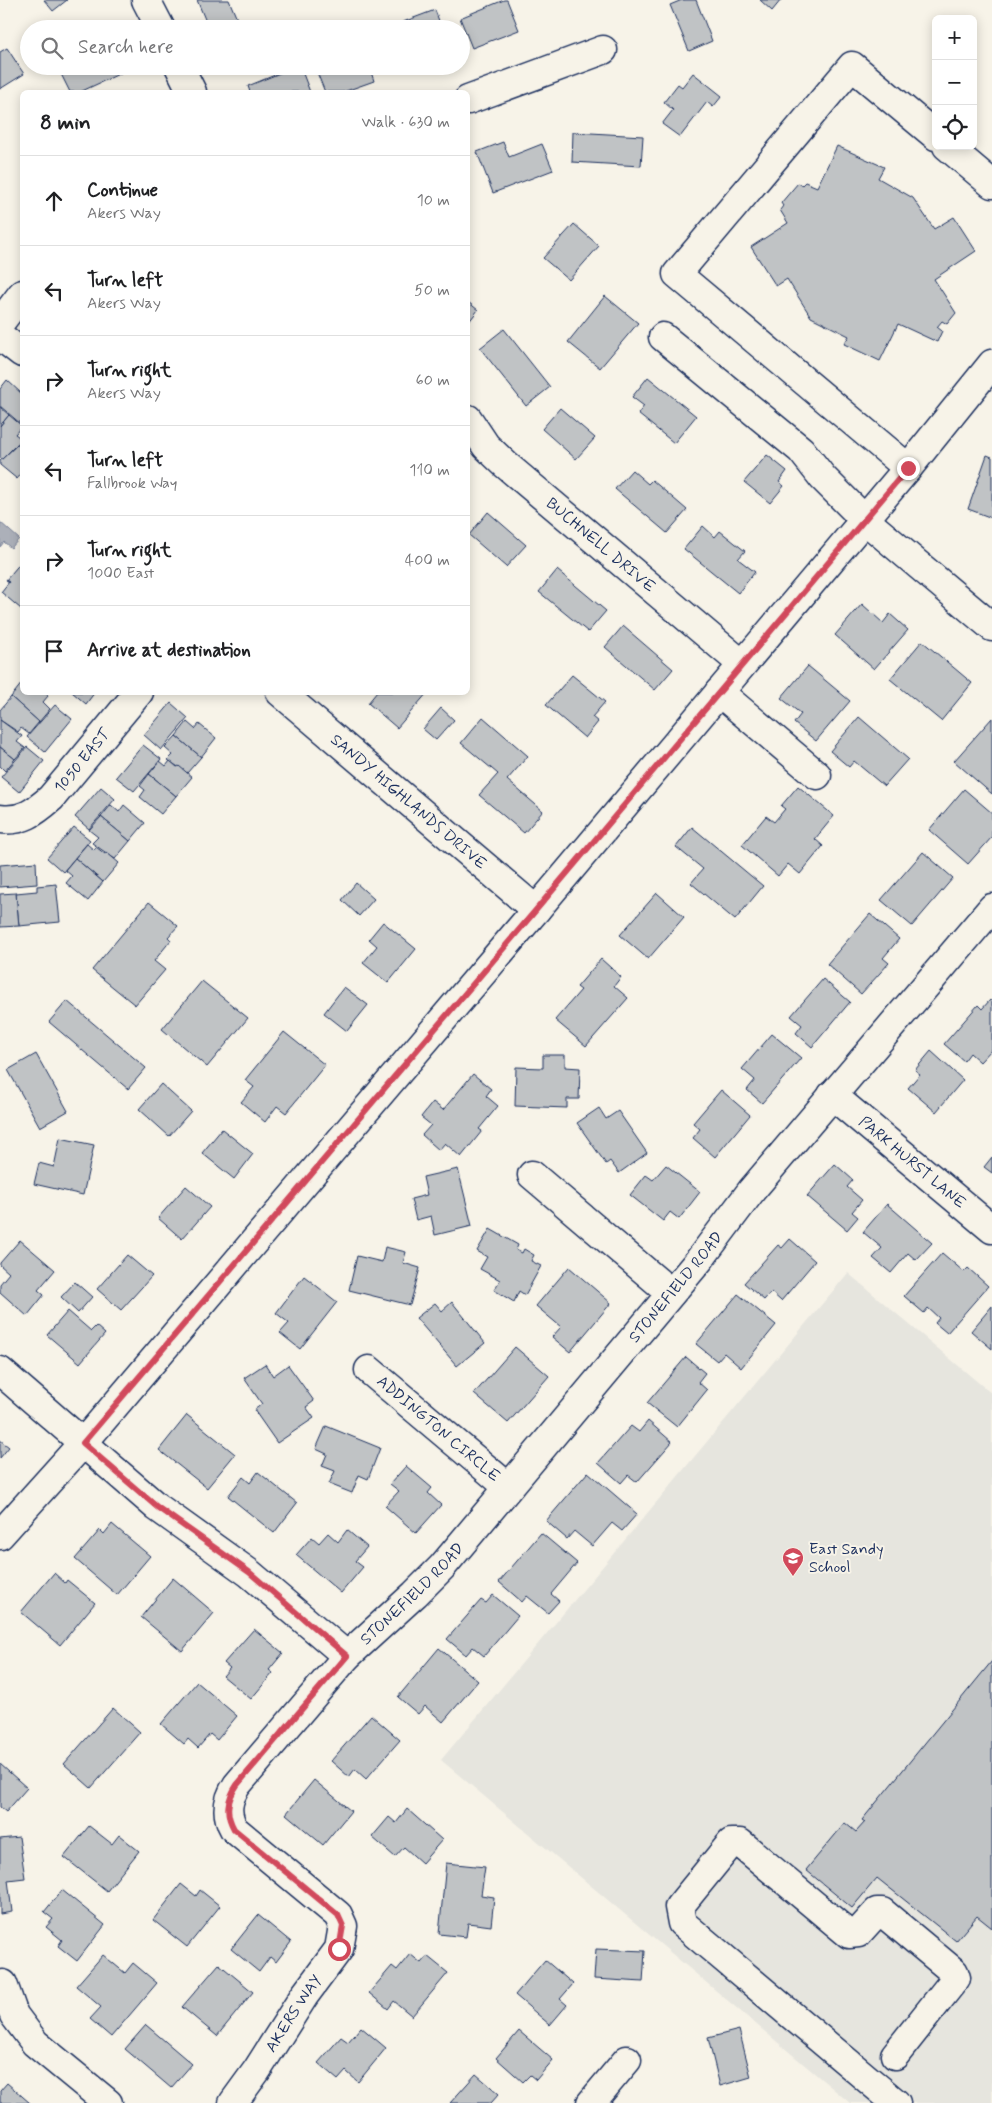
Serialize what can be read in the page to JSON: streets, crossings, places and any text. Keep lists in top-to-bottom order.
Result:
{
  "streets": {
    "street": [
      "BUCHNELL DRIVE",
      "1050 EAST",
      "SANDY HIGHLANDS DRIVE",
      "PARK HURST LANE",
      "STONEFIELD ROAD",
      "ADDINGTON CIRCLE",
      "AKERS WAY"
    ]
  },
  "crossings": [
    ["PARK HURST LANE", "STONEFIELD ROAD"],
    ["STONEFIELD ROAD", "ADDINGTON CIRCLE"],
    ["STONEFIELD ROAD", "AKERS WAY"]
  ],
  "places": {
    "school or university": ["East Sandy School"]
  },
  "page": {
    "map_buttons": ["+", "−"],
    "search": "Search here",
    "heading": ["8 min", "Walk · 630 m"],
    "list": [
      ["Continue", "Akers Way", "10 m"],
      ["Turn left", "Akers Way", "50 m"],
      ["Turn right", "Akers Way", "60 m"],
      ["Turn left", "Fallbrook Way", "110 m"],
      ["Turn right", "1000 East", "400 m"],
      "Arrive at destination"
    ]
  }
}
